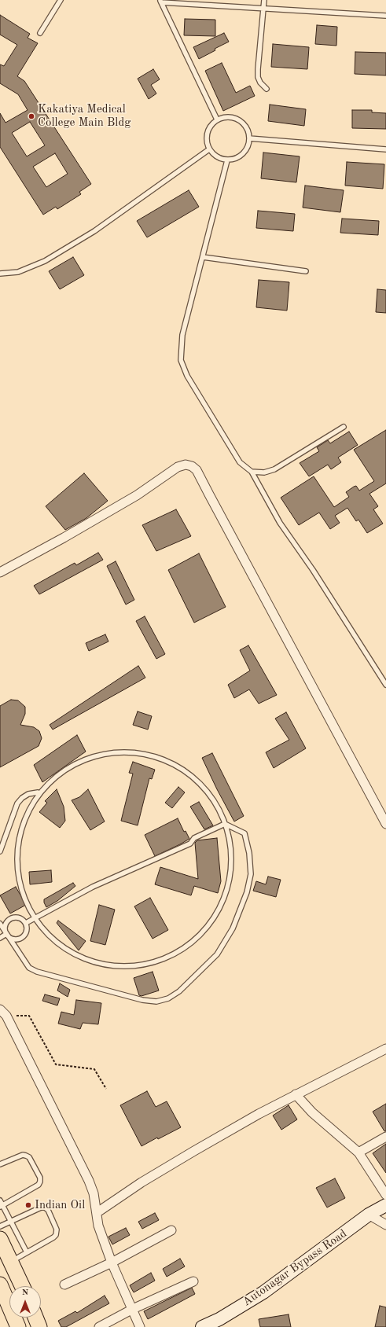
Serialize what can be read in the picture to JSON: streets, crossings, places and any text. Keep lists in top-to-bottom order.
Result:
{
  "streets": {
    "main road": ["Autonagar Bypass Road"]
  },
  "places": ["Kakatiya Medical College Main Bldg", "Indian Oil"],
  "north": "top"
}
